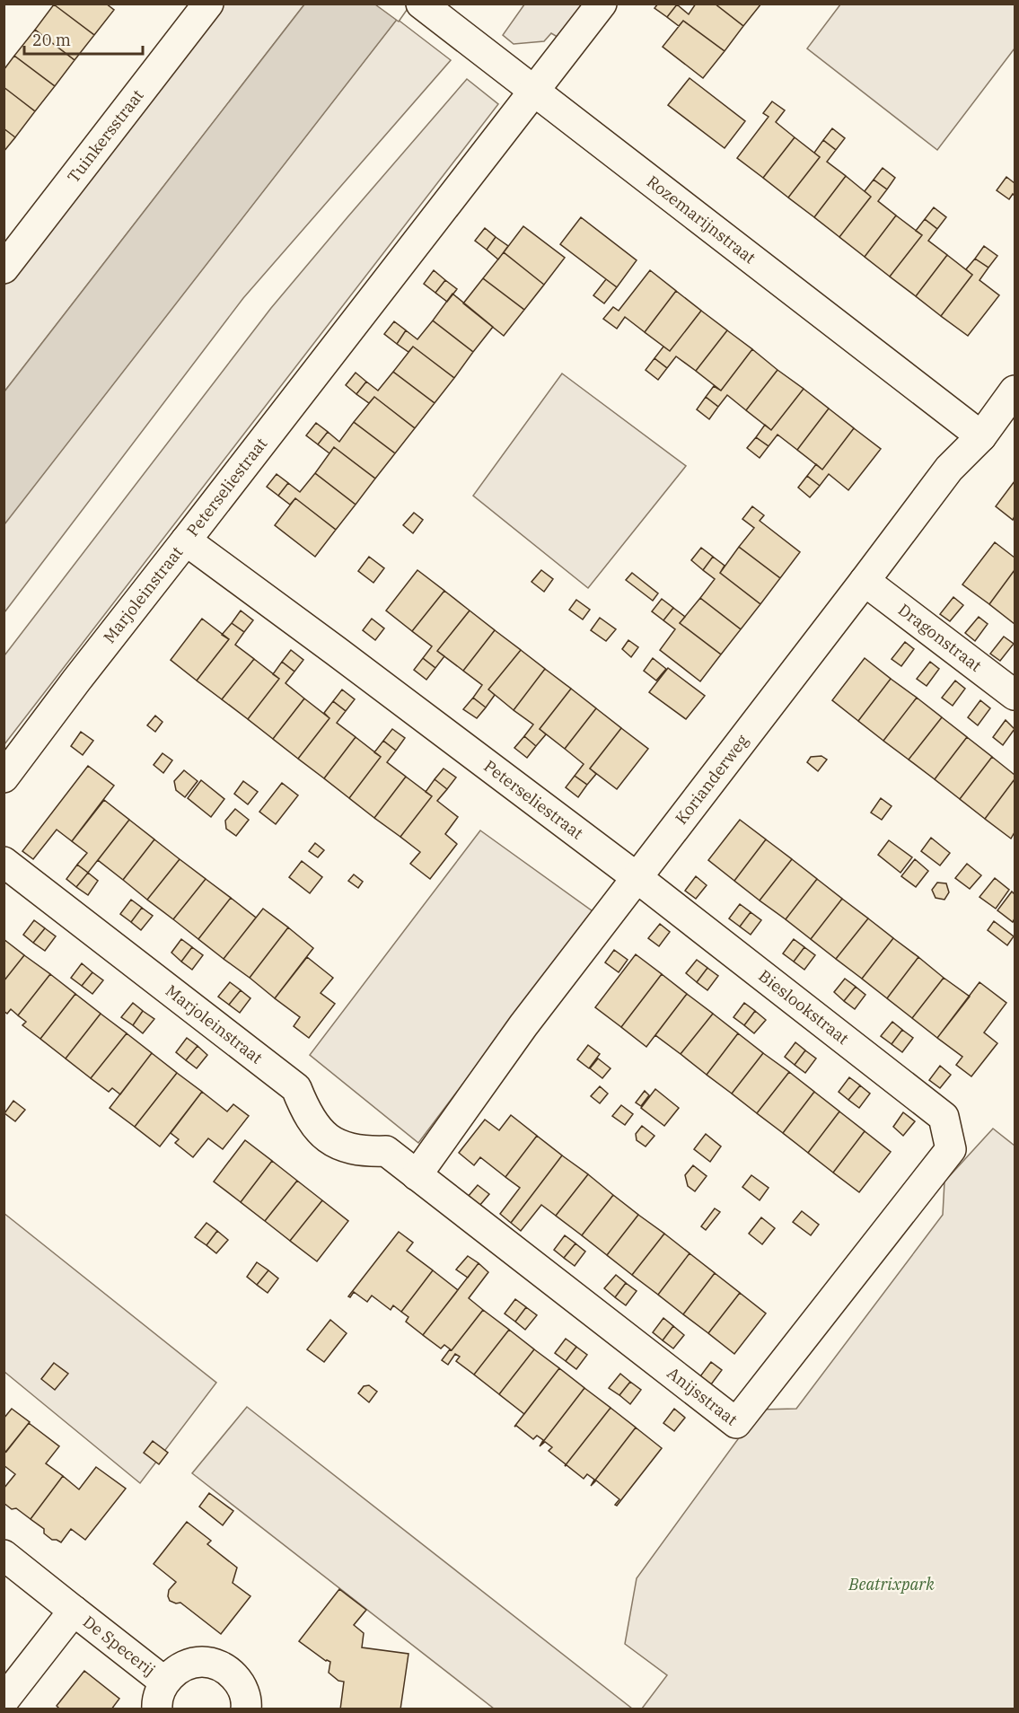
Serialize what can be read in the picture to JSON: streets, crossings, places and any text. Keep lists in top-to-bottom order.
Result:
{
  "streets": {
    "street": [
      "Tuinkersstraat",
      "Rozemarijnstraat",
      "Peterseliestraat",
      "Marjoleinstraat",
      "Dragonstraat",
      "Korianderweg",
      "Bieslookstraat",
      "Anijsstraat",
      "De Specerij"
    ]
  },
  "crossings": [
    ["Rozemarijnstraat", "Peterseliestraat"],
    ["Rozemarijnstraat", "Korianderweg"],
    ["Peterseliestraat", "Marjoleinstraat"],
    ["Peterseliestraat", "Korianderweg"],
    ["Peterseliestraat", "Bieslookstraat"],
    ["Marjoleinstraat", "Korianderweg"],
    ["Marjoleinstraat", "Anijsstraat"],
    ["Dragonstraat", "Korianderweg"],
    ["Korianderweg", "Bieslookstraat"],
    ["Korianderweg", "Anijsstraat"],
    ["Bieslookstraat", "Anijsstraat"]
  ],
  "parks": ["Beatrixpark"],
  "scale_bar": "20 m"
}
